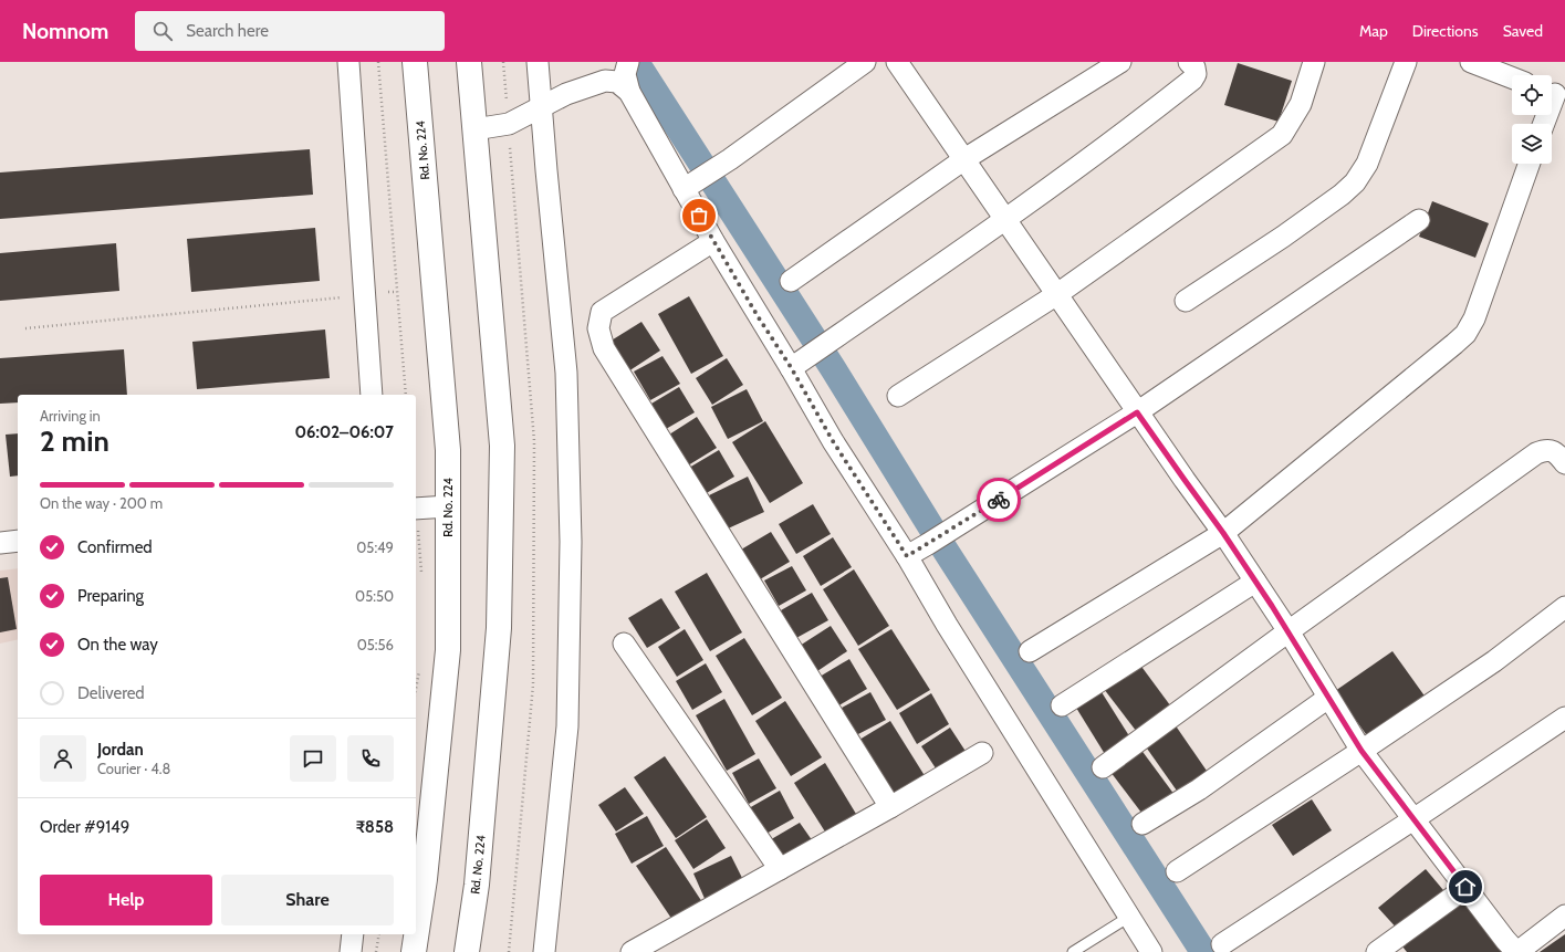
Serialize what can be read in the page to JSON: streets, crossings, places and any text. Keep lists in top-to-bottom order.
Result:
{
  "streets": {
    "main road": ["Rd. No. 224"]
  },
  "page": {
    "header": "Nomnom",
    "search": "Search here",
    "nav": ["Map", "Directions", "Saved"],
    "heading": ["2 min", "Arriving in", "06:02–06:07"],
    "panel": [
      "Jordan",
      "Courier · 4.8",
      "Order #9149",
      "₹858"
    ],
    "bar": "On the way · 200 m",
    "list": [
      ["Confirmed", "05:49"],
      ["Preparing", "05:50"],
      ["On the way", "05:56"],
      "Delivered"
    ],
    "buttons": ["Help", "Share"]
  }
}
